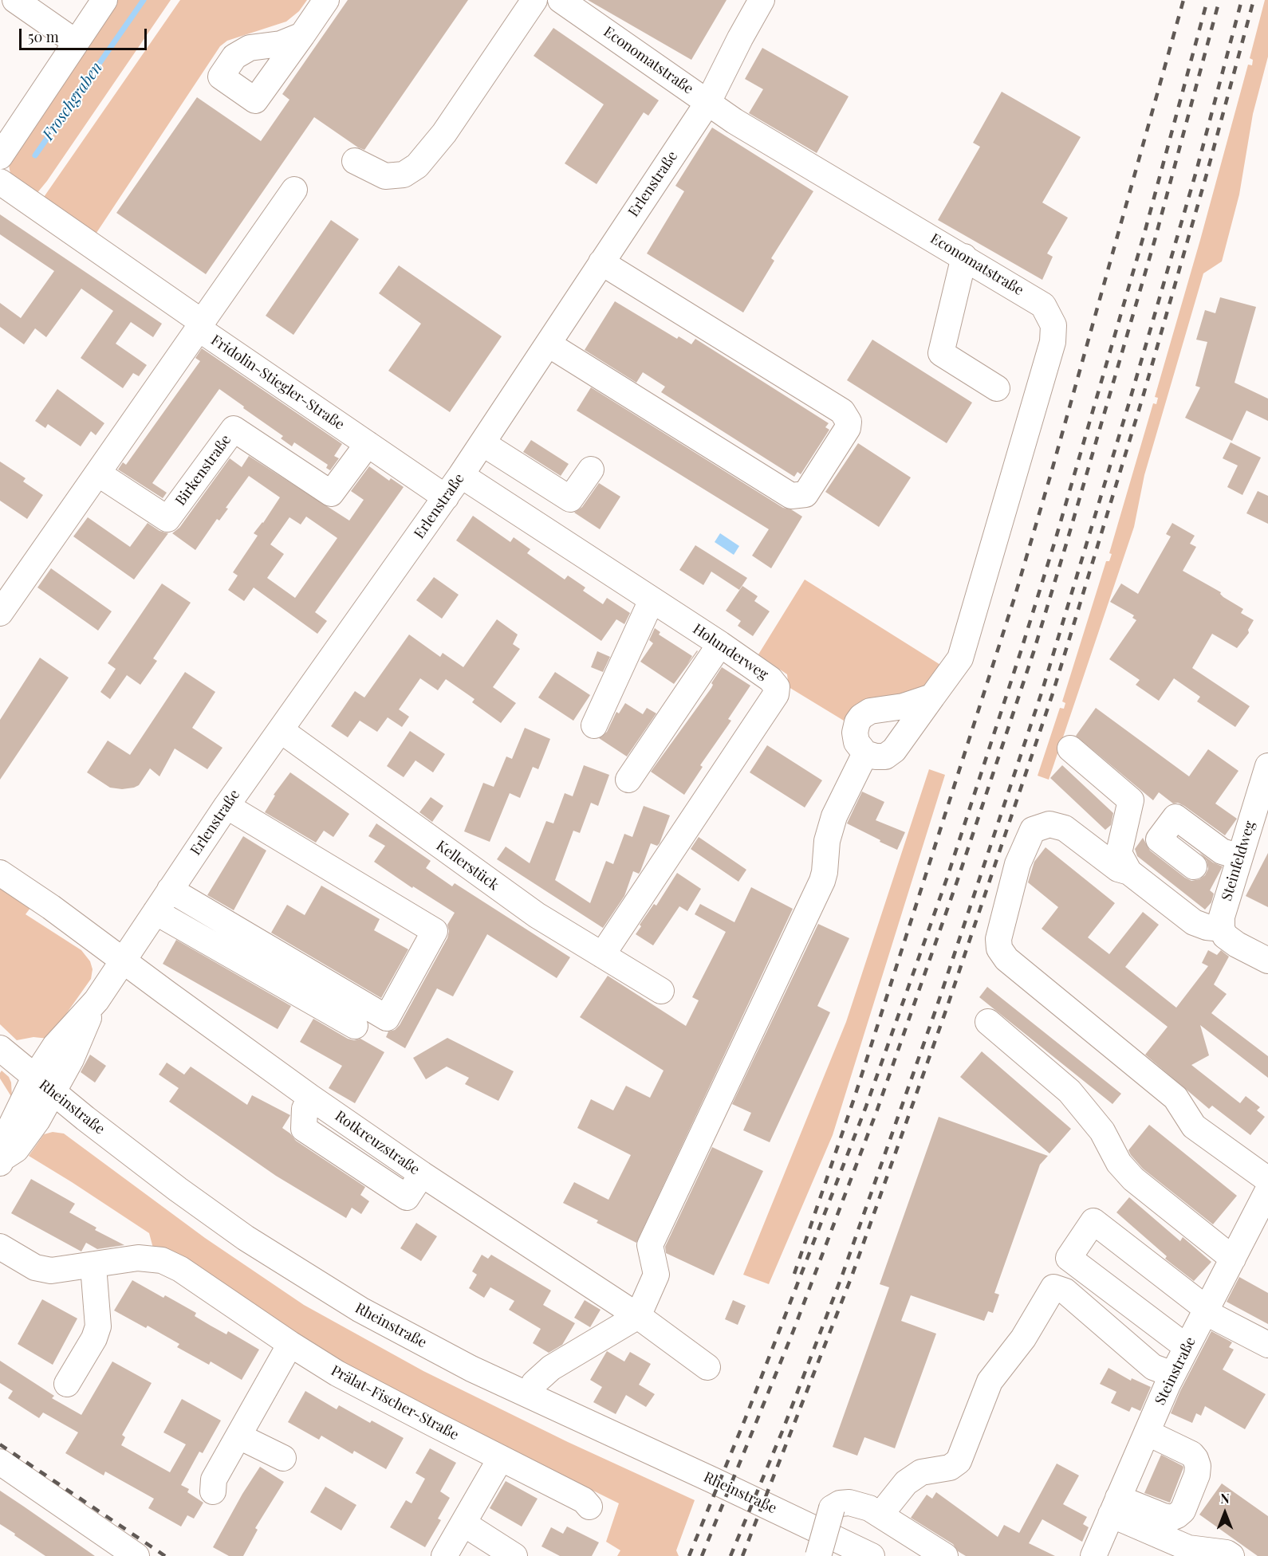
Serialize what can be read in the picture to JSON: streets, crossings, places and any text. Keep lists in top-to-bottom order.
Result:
{
  "streets": {
    "street": [
      "Economatstraße",
      "Erlenstraße",
      "Fridolin-Stiegler-Straße",
      "Birkenstraße",
      "Holunderweg",
      "Steinfeldweg",
      "Kellerstück",
      "Rheinstraße",
      "Rotkreuzstraße",
      "Steinstraße",
      "Prälat-Fischer-Straße"
    ]
  },
  "crossings": [
    ["Economatstraße", "Erlenstraße"],
    ["Erlenstraße", "Fridolin-Stiegler-Straße"],
    ["Erlenstraße", "Holunderweg"],
    ["Erlenstraße", "Kellerstück"],
    ["Erlenstraße", "Rheinstraße"],
    ["Erlenstraße", "Rotkreuzstraße"],
    ["Fridolin-Stiegler-Straße", "Birkenstraße"],
    ["Holunderweg", "Kellerstück"]
  ],
  "water": ["Froschgraben"],
  "scale_bar": "50 m",
  "north": "top"
}
